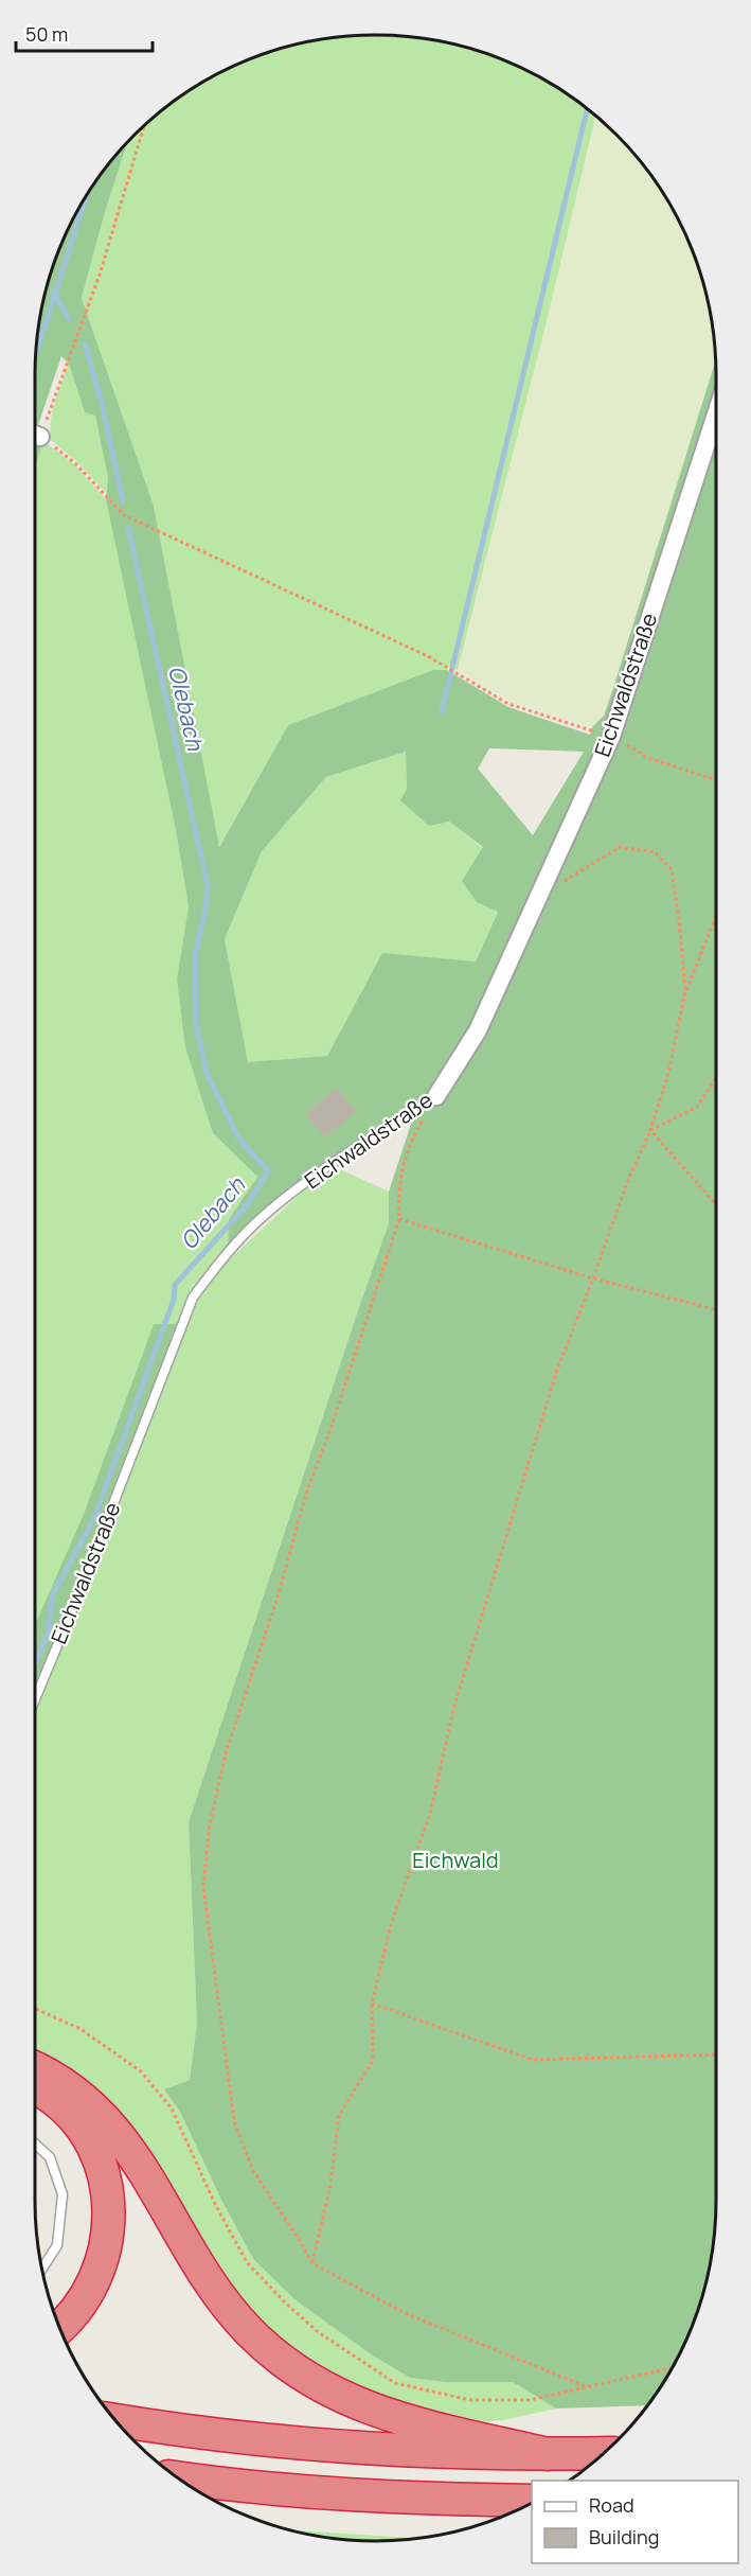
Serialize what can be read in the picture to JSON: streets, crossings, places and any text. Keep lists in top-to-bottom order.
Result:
{
  "streets": {
    "street": ["Eichwaldstraße"]
  },
  "water": ["Olebach"],
  "parks": ["Eichwald"],
  "legend": ["Road", "Building"],
  "scale_bar": "50 m"
}
